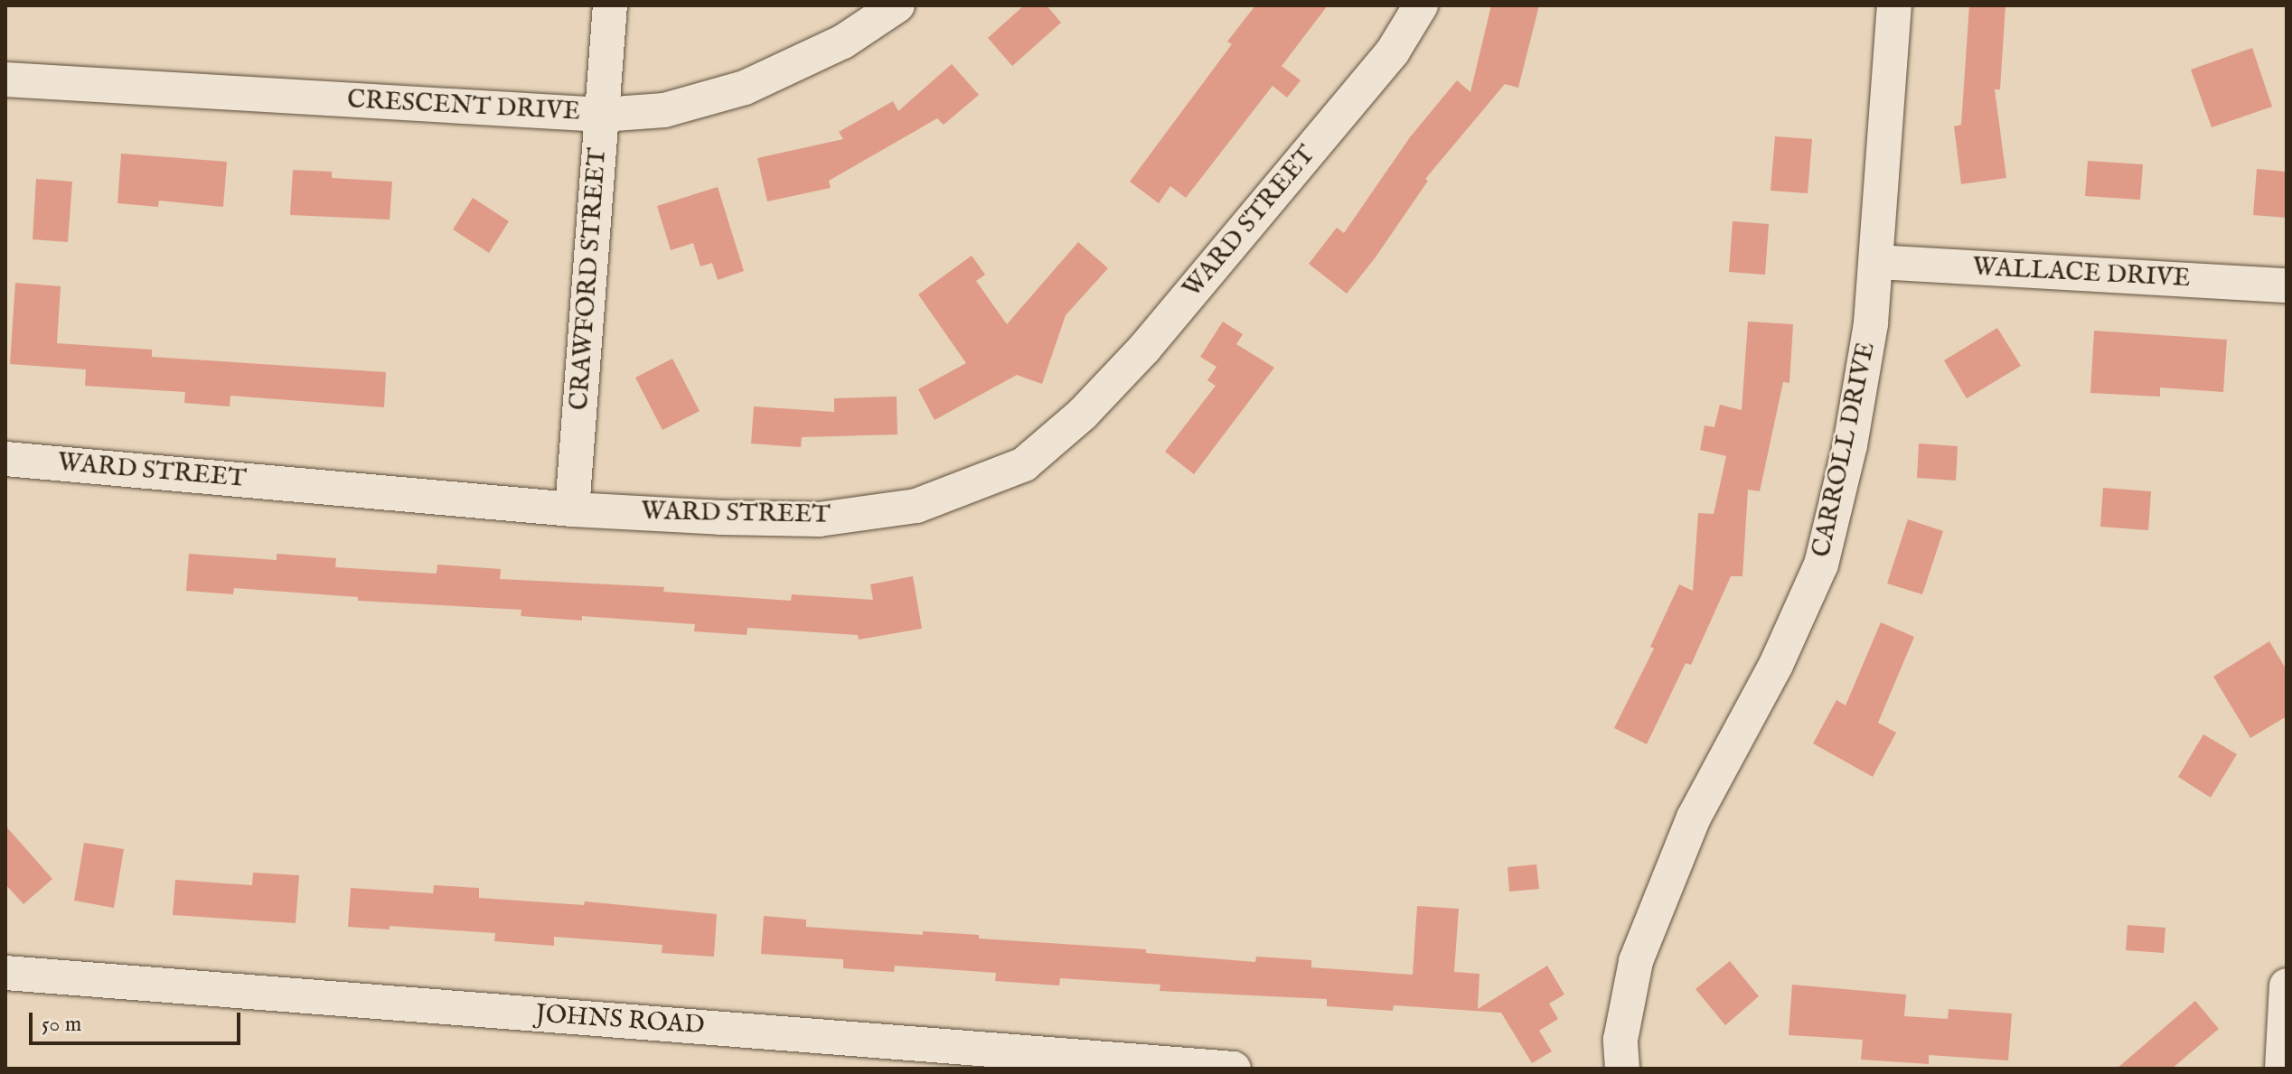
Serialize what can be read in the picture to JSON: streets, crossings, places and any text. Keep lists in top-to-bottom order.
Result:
{
  "streets": {
    "street": [
      "CRESCENT DRIVE",
      "WARD STREET",
      "WALLACE DRIVE",
      "CRAWFORD STREET",
      "CARROLL DRIVE",
      "JOHNS ROAD"
    ]
  },
  "crossings": [
    ["CRESCENT DRIVE", "CRAWFORD STREET"],
    ["WARD STREET", "CRAWFORD STREET"],
    ["WALLACE DRIVE", "CARROLL DRIVE"]
  ],
  "scale_bar": "50 m"
}
